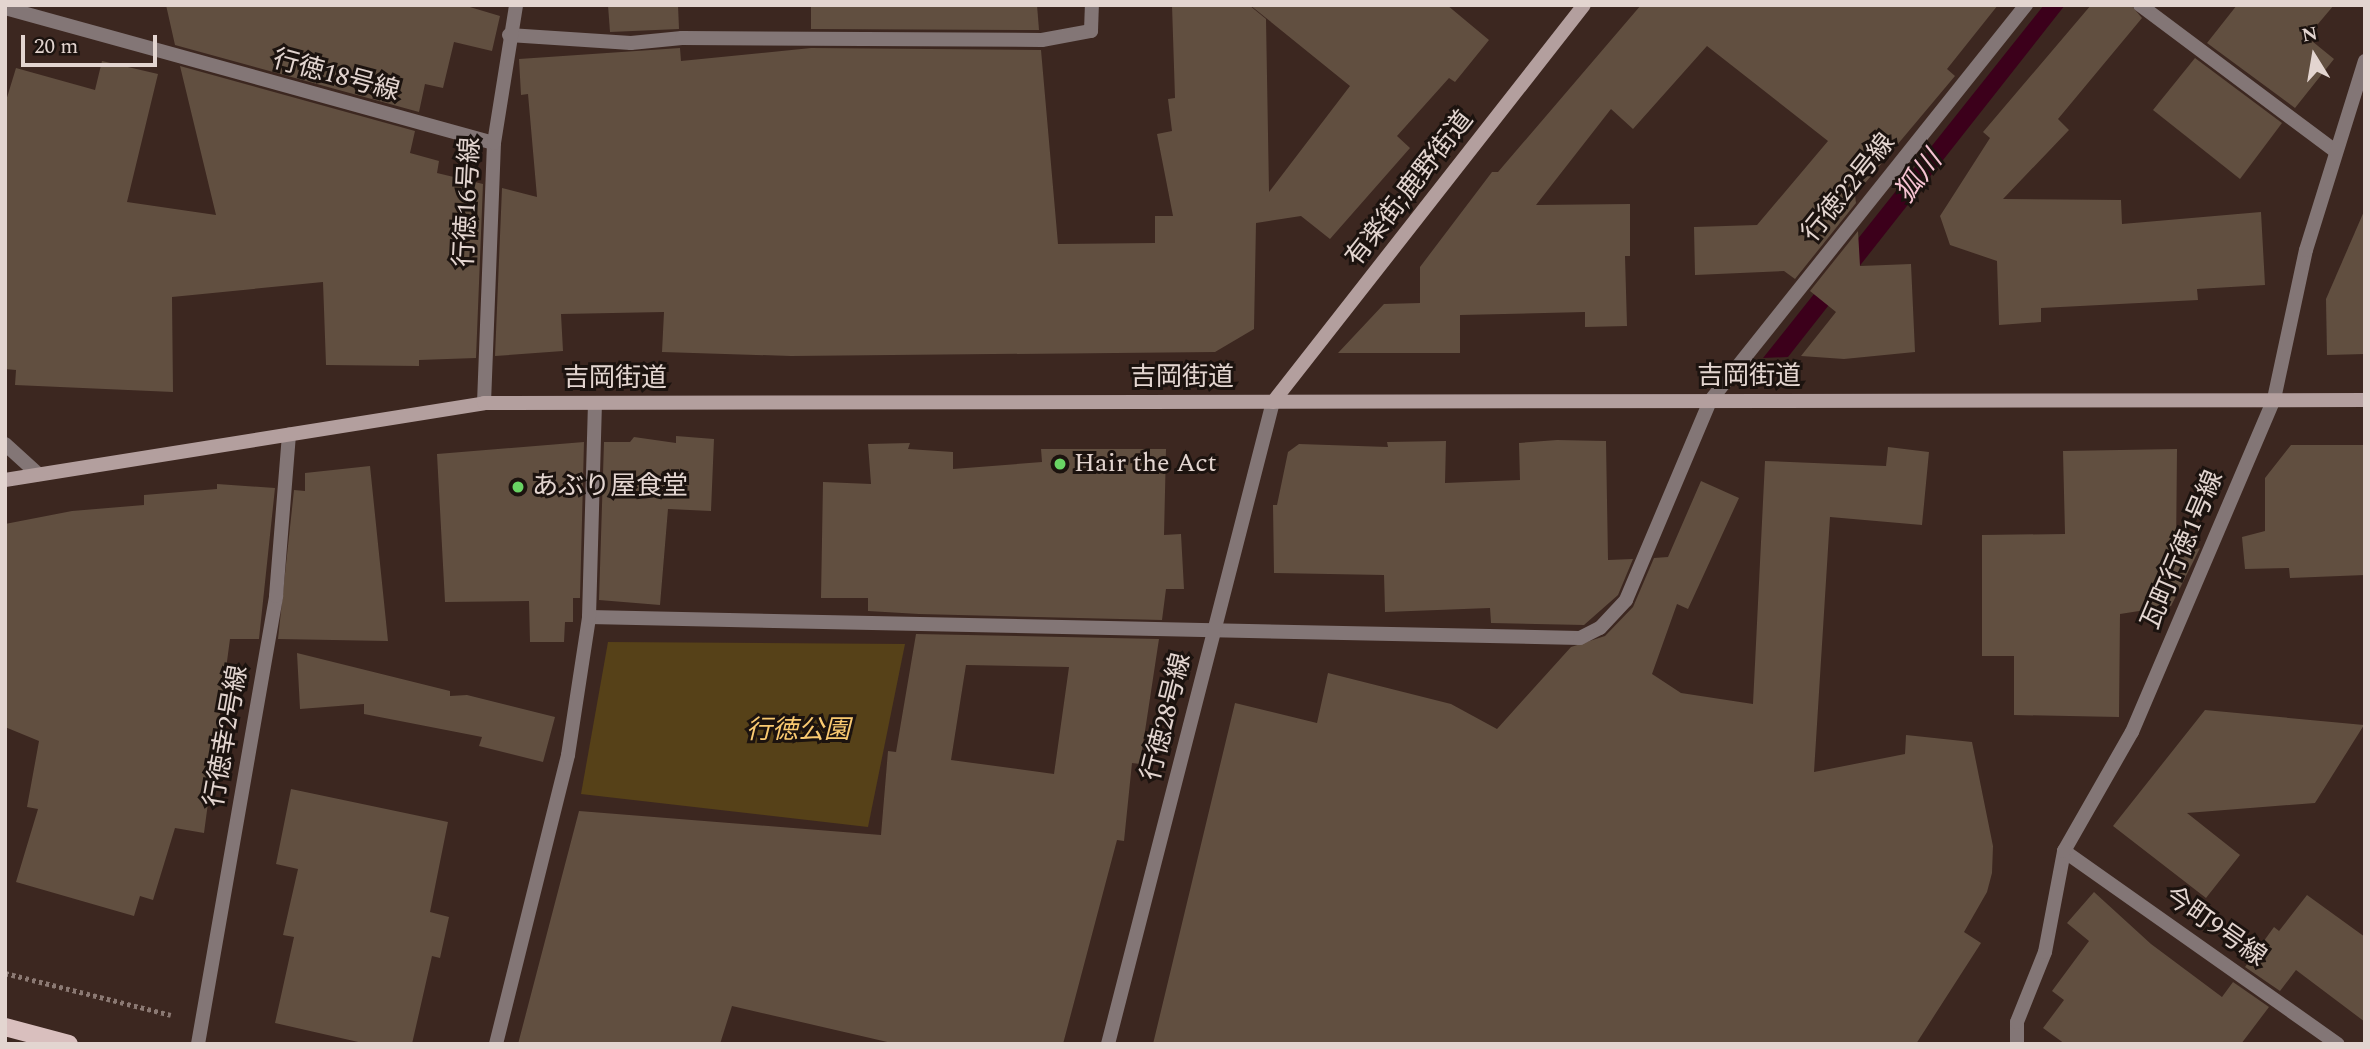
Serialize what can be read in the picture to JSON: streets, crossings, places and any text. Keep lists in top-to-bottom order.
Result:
{
  "streets": {
    "street": [
      "行徳18号線",
      "行徳22号線",
      "有楽街;鹿野街道",
      "行徳16号線",
      "吉岡街道",
      "瓦町行徳1号線",
      "行徳28号線",
      "行徳幸2号線",
      "今町9号線"
    ]
  },
  "crossings": [
    ["行徳18号線", "行徳16号線"],
    ["行徳22号線", "吉岡街道"],
    ["行徳22号線", "行徳28号線"],
    ["有楽街;鹿野街道", "吉岡街道"],
    ["有楽街;鹿野街道", "行徳28号線"],
    ["行徳16号線", "吉岡街道"],
    ["吉岡街道", "瓦町行徳1号線"],
    ["吉岡街道", "行徳28号線"],
    ["吉岡街道", "行徳幸2号線"],
    ["瓦町行徳1号線", "今町9号線"]
  ],
  "water": ["狐川"],
  "parks": ["行徳公園"],
  "places": ["Hair the Act", "あぶり屋食堂"],
  "scale_bar": "20 m",
  "north": "top"
}
